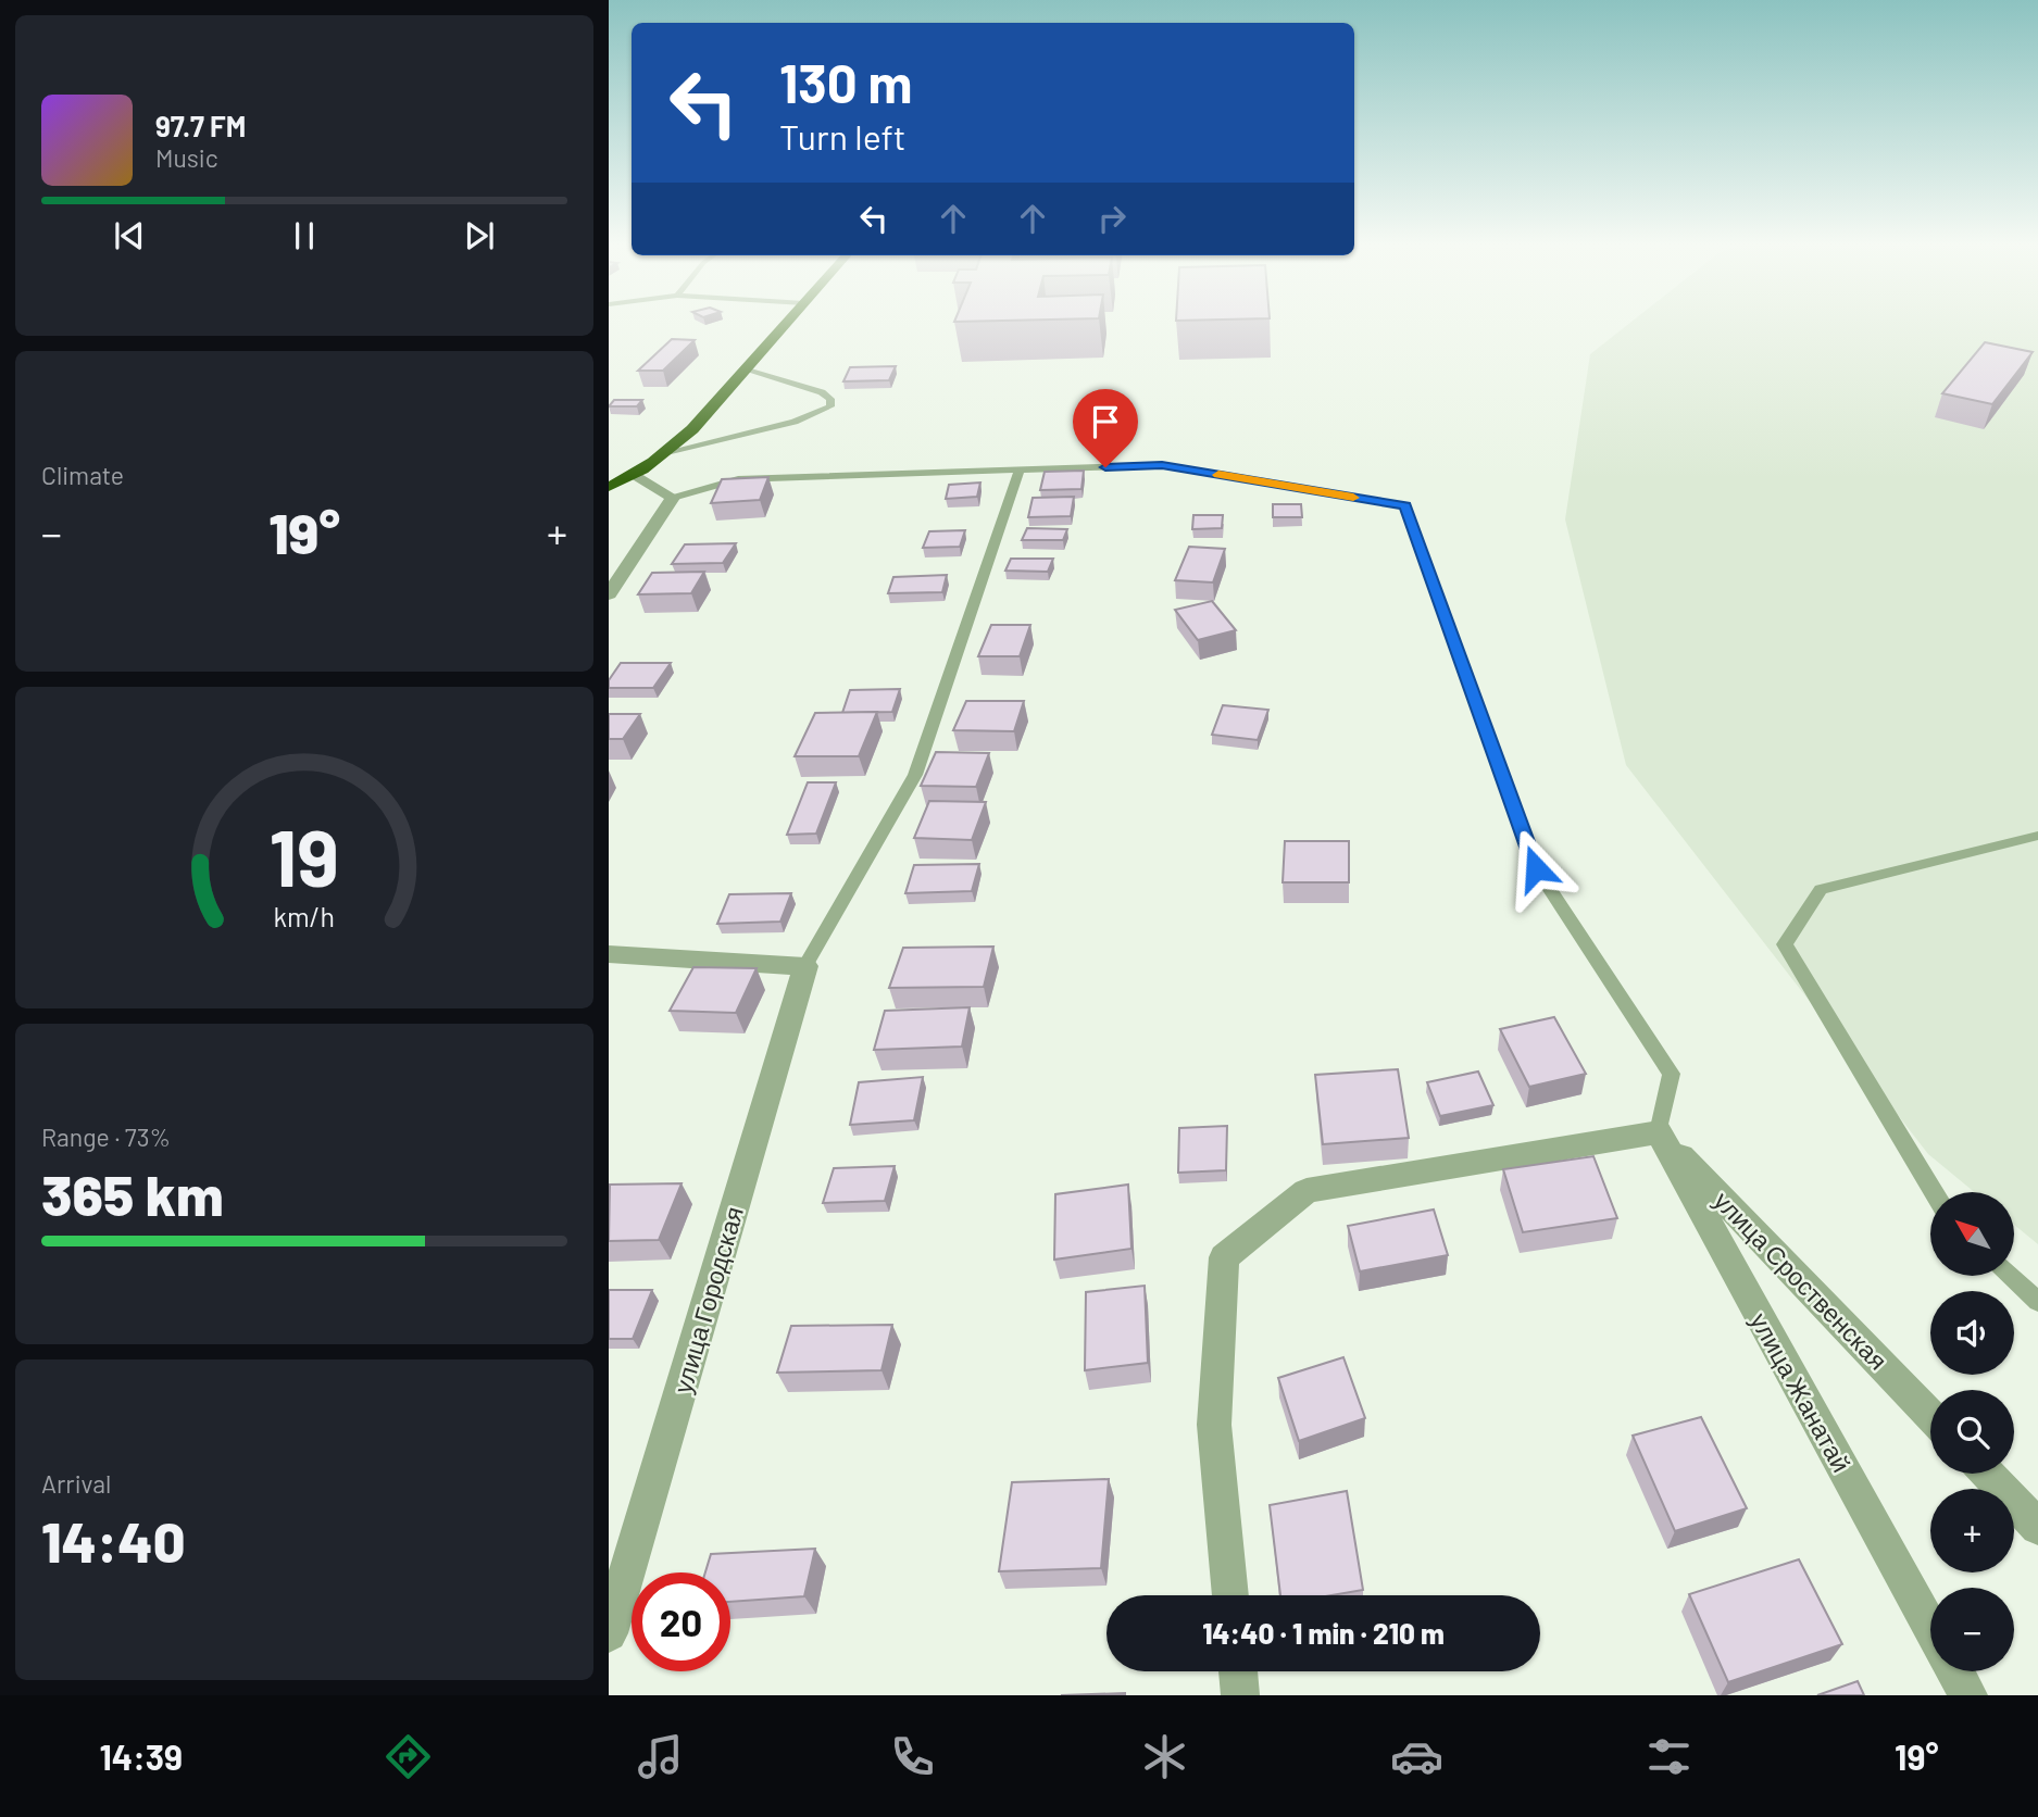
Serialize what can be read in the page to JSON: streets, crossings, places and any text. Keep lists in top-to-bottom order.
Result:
{
  "streets": {
    "street": ["улица Сроственская", "улица Городская", "улица Жанатай"]
  },
  "crossings": [
    ["улица Сроственская", "улица Жанатай"]
  ],
  "north": "top left",
  "page": {
    "turn": ["130 m", "Turn left"],
    "song": ["97.7 FM", "Music"],
    "tile": [
      "Climate",
      ["Range · 73%", "365 km"],
      ["Arrival", "14:40"]
    ],
    "heat": ["−", "19°", "+"],
    "map_buttons": ["+", "−"],
    "limit": "20",
    "trip": "14:40 · 1 min · 210 m",
    "tabs": ["14:39", "19°"],
    "gauge": ["19", "km/h"]
  }
}
